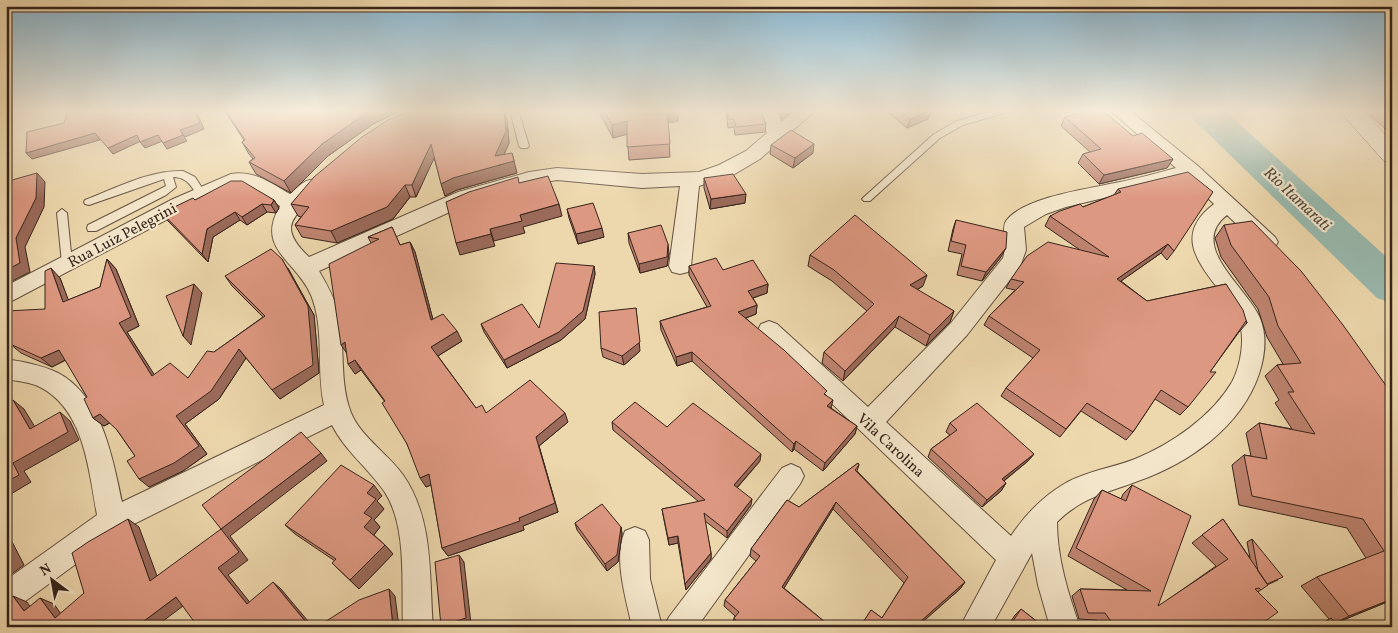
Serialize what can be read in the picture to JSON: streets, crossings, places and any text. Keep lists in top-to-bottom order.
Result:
{
  "streets": {
    "street": ["Rua Luiz Pelegrini", "Vila Carolina"]
  },
  "water": ["Rio Itamarati"],
  "north": "top left"
}
